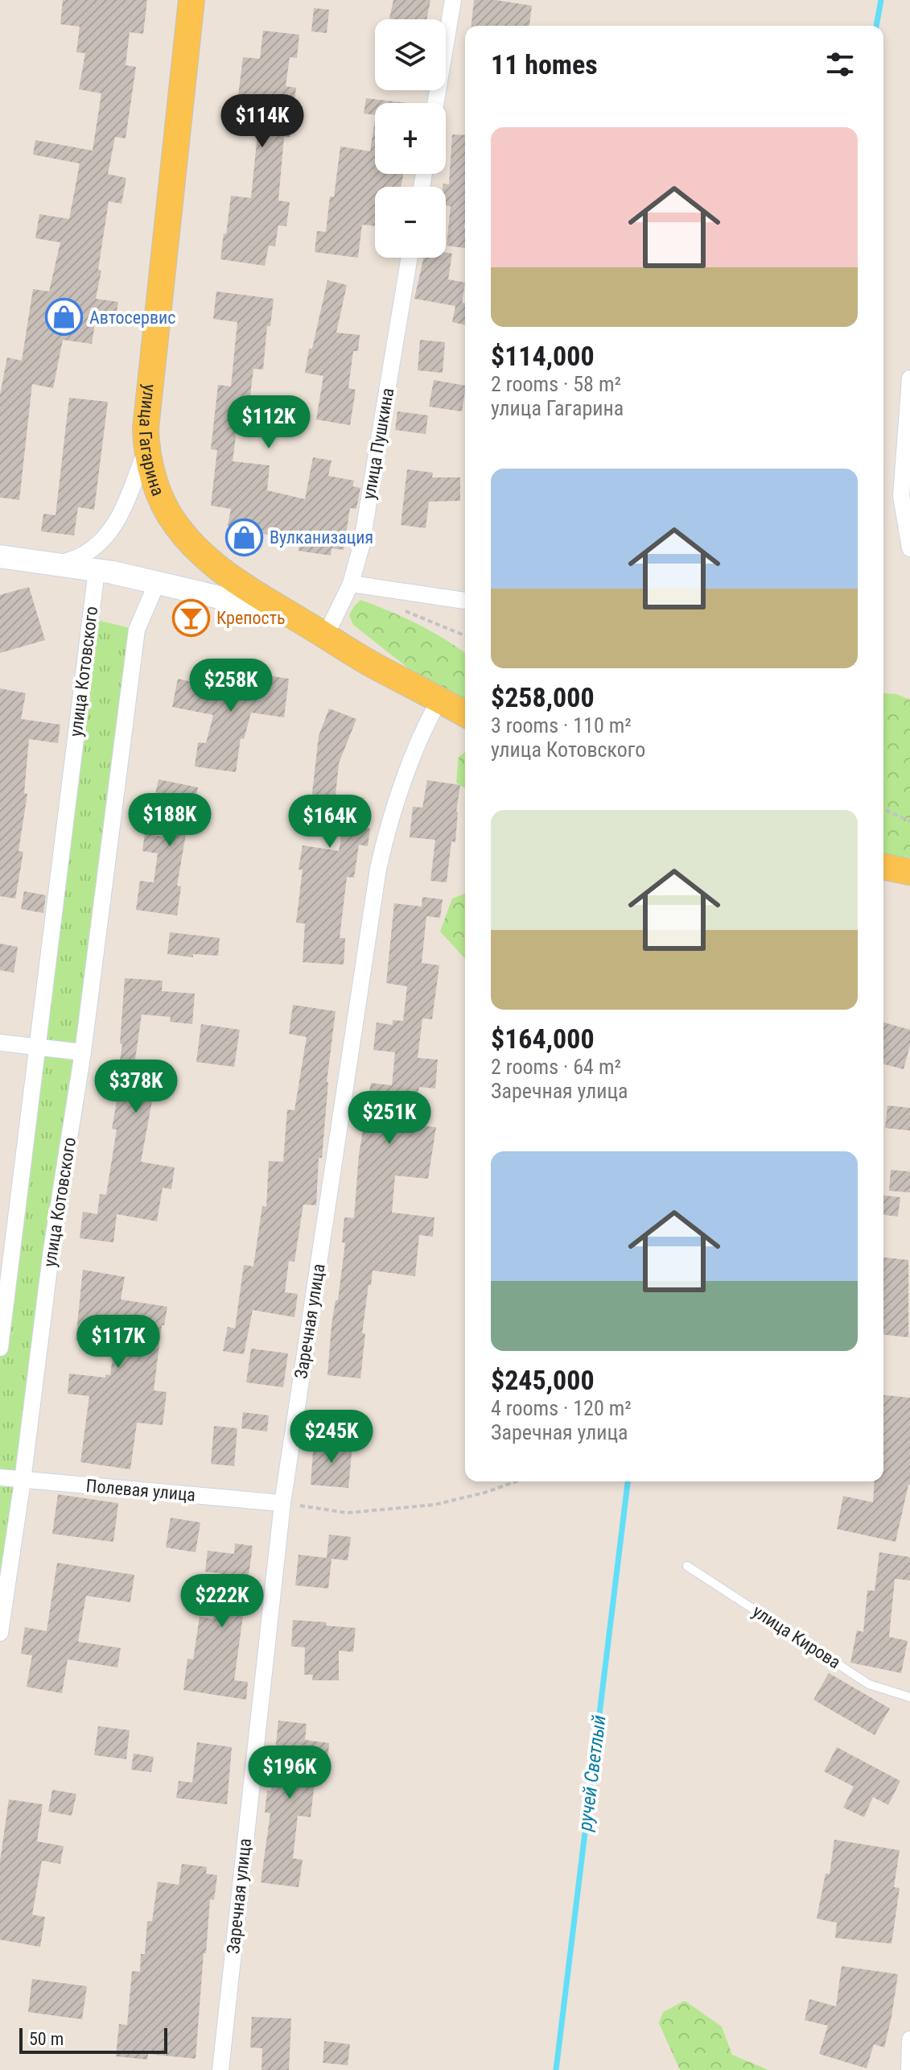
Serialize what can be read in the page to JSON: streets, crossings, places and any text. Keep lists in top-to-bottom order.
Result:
{
  "streets": {
    "main road": ["улица Гагарина"],
    "street": [
      "улица Пушкина",
      "улица Котовского",
      "Заречная улица",
      "Полевая улица"
    ],
    "lane": ["улица Кирова"]
  },
  "crossings": [
    ["улица Гагарина", "улица Пушкина"],
    ["улица Гагарина", "Заречная улица"],
    ["улица Котовского", "Полевая улица"],
    ["Заречная улица", "Полевая улица"]
  ],
  "water": ["ручей Светлый"],
  "places": {
    "shop": ["Автосервис", "Вулканизация"],
    "bar": ["Крепость"]
  },
  "scale_bar": "50 m",
  "page": {
    "map_buttons": ["+", "−"],
    "heading": "11 homes",
    "price": [
      "$114K",
      "$112K",
      "$258K",
      "$188K",
      "$164K",
      "$378K",
      "$251K",
      "$117K",
      "$245K",
      "$222K",
      "$196K"
    ],
    "list": [
      {
        "name": "$114,000",
        "note": "2 rooms · 58 m² · улица Гагарина"
      },
      {
        "name": "$258,000",
        "note": "3 rooms · 110 m² · улица Котовского"
      },
      {
        "name": "$164,000",
        "note": "2 rooms · 64 m² · Заречная улица"
      },
      {
        "name": "$245,000",
        "note": "4 rooms · 120 m² · Заречная улица"
      }
    ],
    "scale": "50 m"
  }
}
